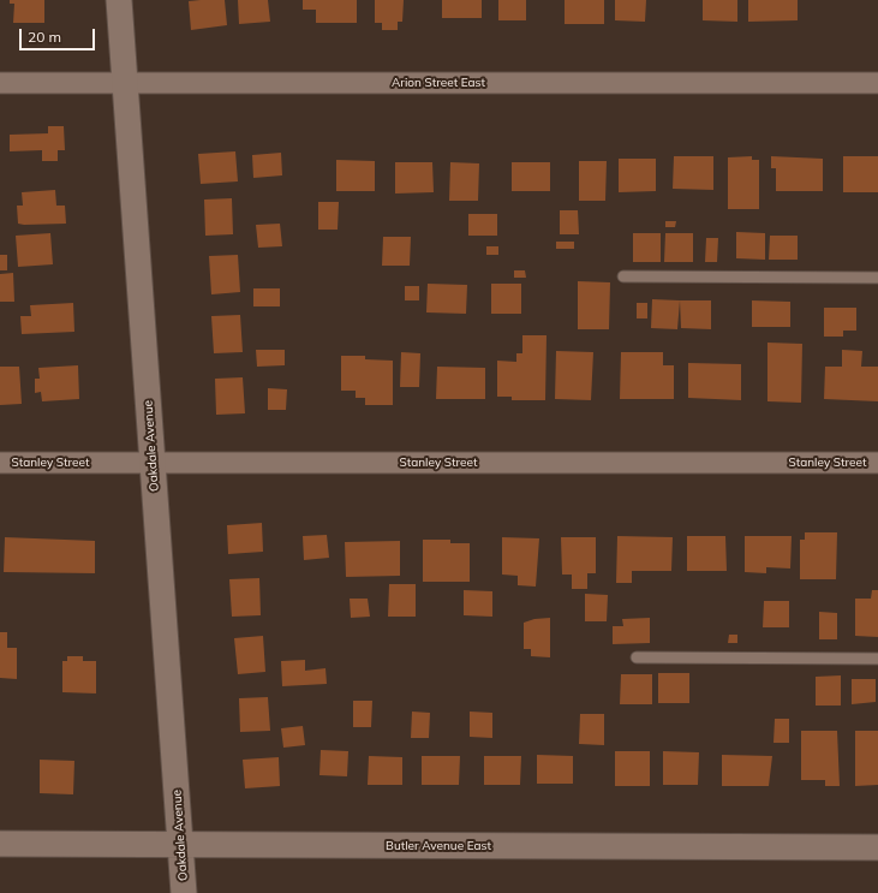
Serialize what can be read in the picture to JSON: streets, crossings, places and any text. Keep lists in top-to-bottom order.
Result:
{
  "streets": {
    "street": [
      "Arion Street East",
      "Oakdale Avenue",
      "Stanley Street",
      "Butler Avenue East"
    ]
  },
  "crossings": [
    ["Arion Street East", "Oakdale Avenue"],
    ["Oakdale Avenue", "Stanley Street"],
    ["Oakdale Avenue", "Butler Avenue East"]
  ],
  "scale_bar": "20 m"
}
